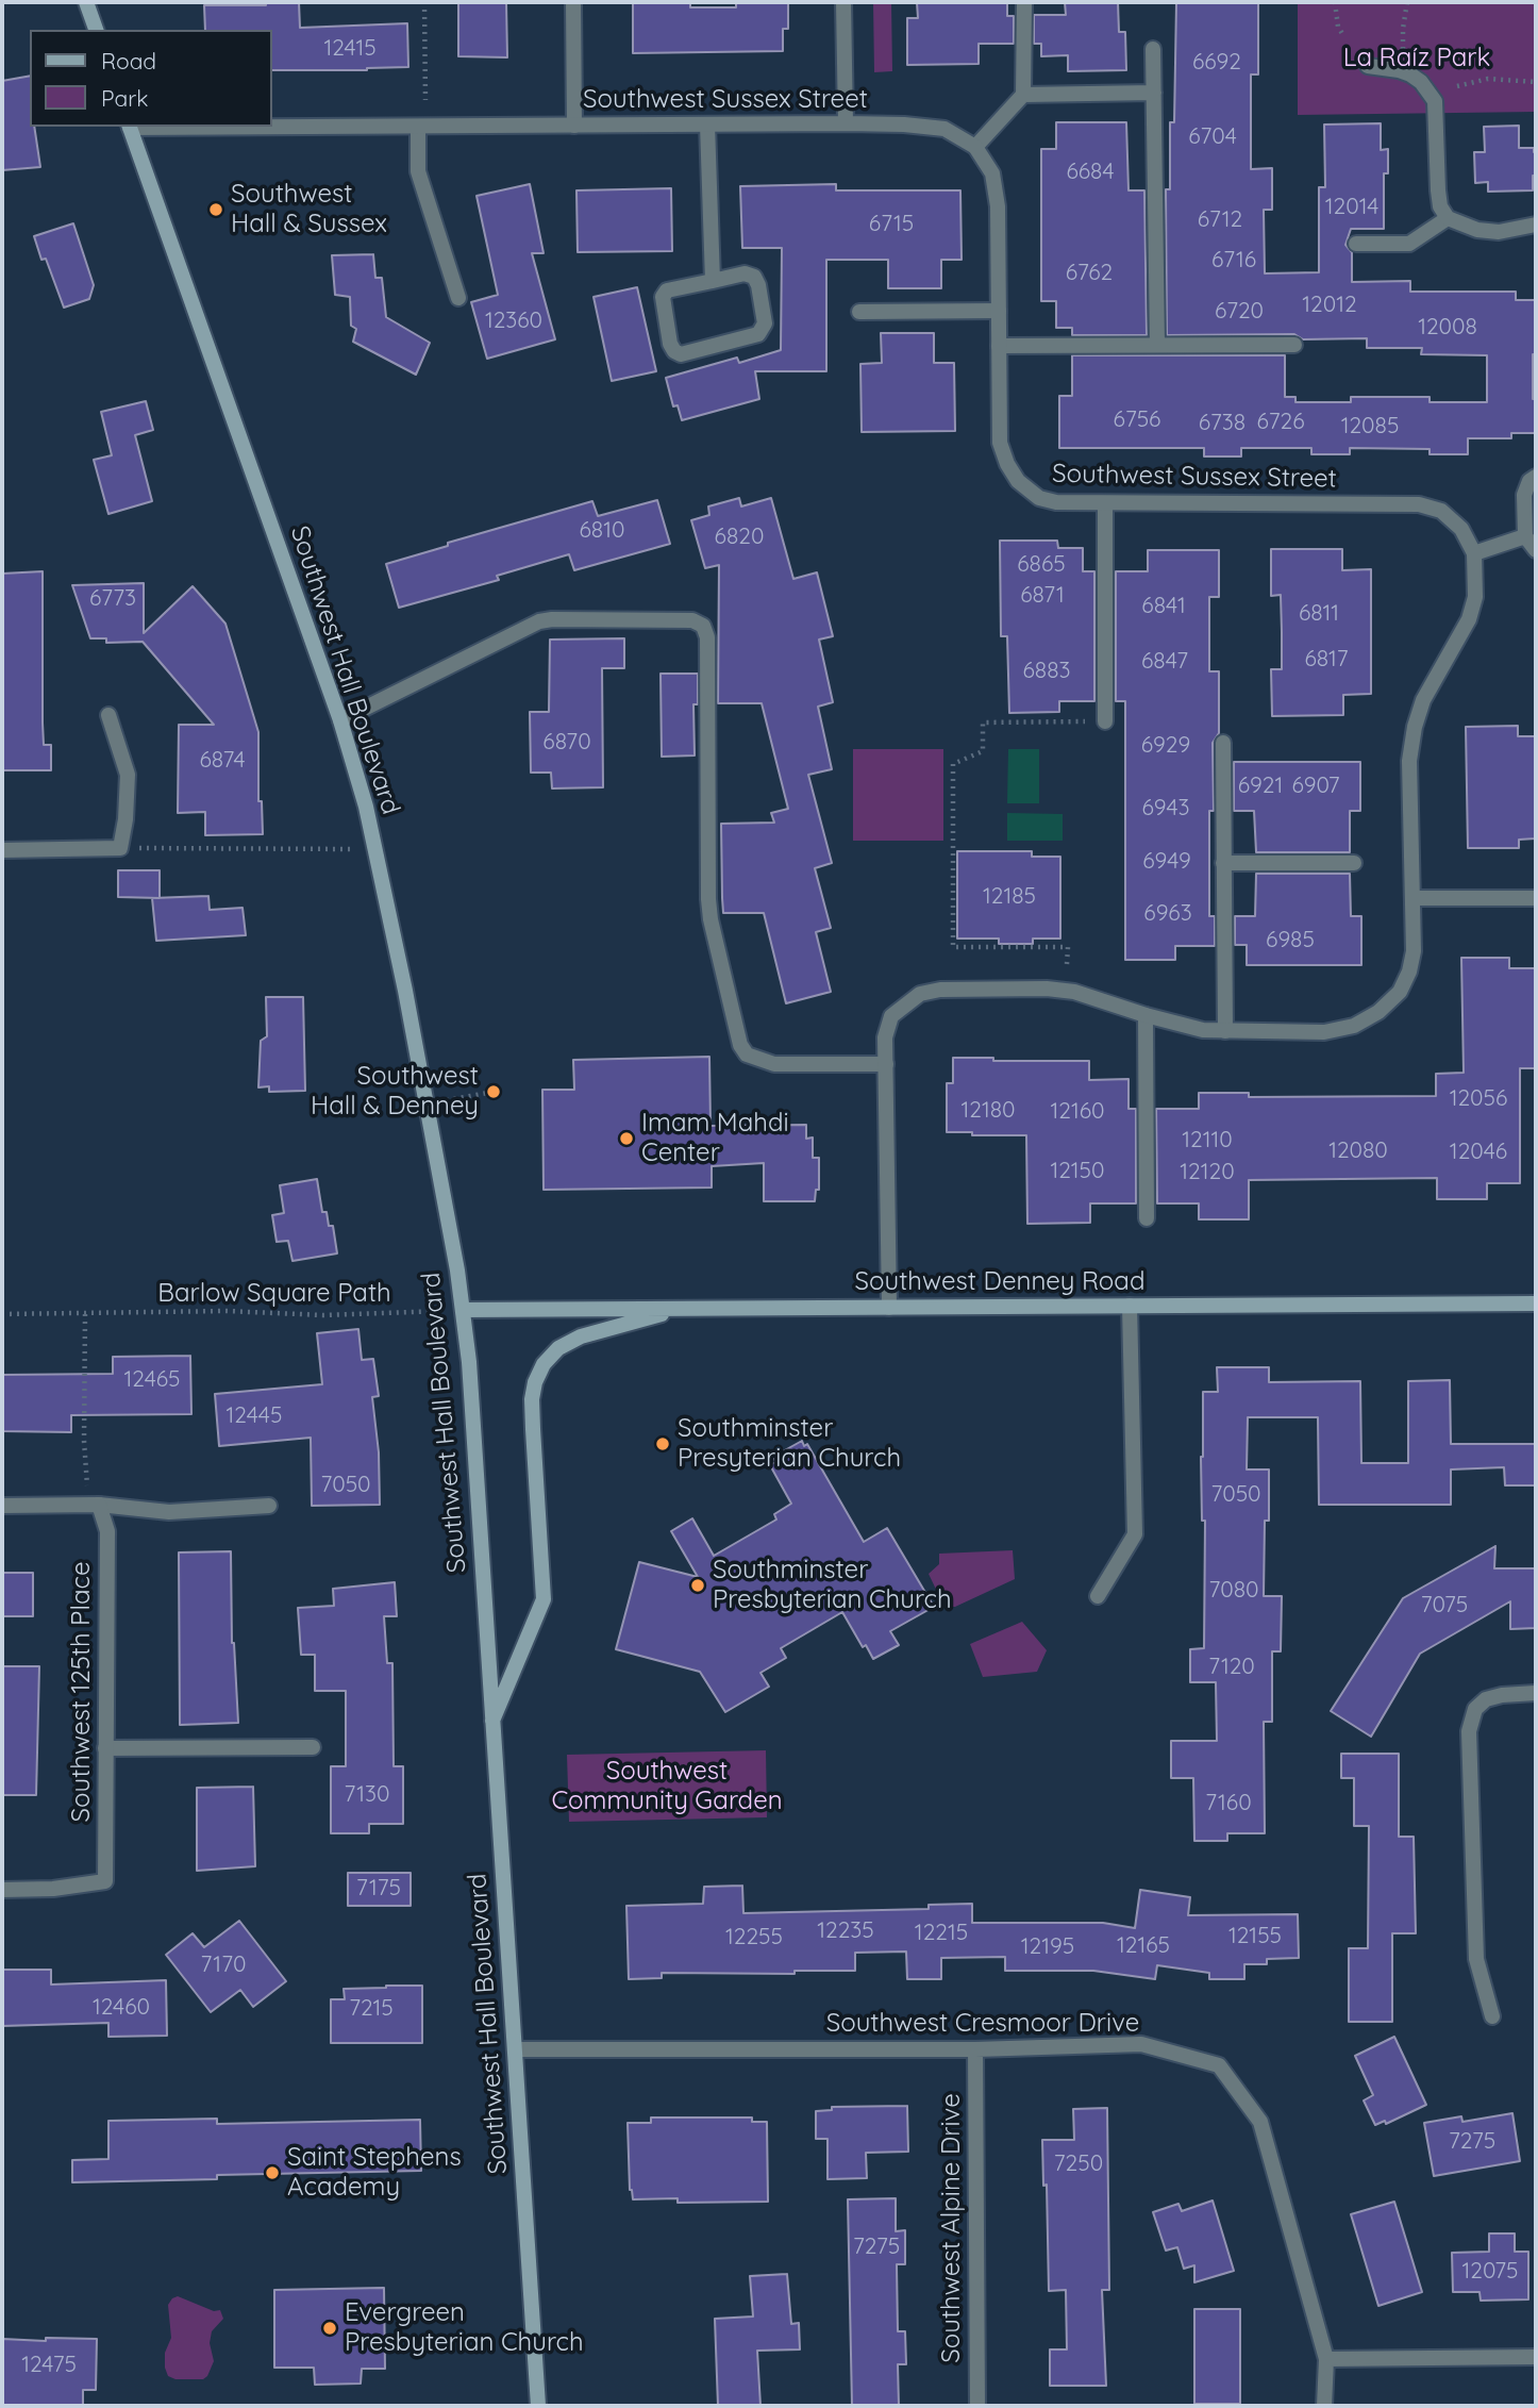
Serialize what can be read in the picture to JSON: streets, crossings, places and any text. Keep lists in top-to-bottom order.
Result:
{
  "streets": {
    "main road": ["Southwest Hall Boulevard", "Southwest Denney Road"],
    "street": [
      "Southwest Sussex Street",
      "Southwest 125th Place",
      "Southwest Cresmoor Drive",
      "Southwest Alpine Drive"
    ],
    "path": ["Barlow Square Path"]
  },
  "crossings": [
    ["Southwest Hall Boulevard", "Southwest Denney Road"],
    ["Southwest Hall Boulevard", "Barlow Square Path"],
    ["Southwest Hall Boulevard", "Southwest Cresmoor Drive"],
    ["Southwest Denney Road", "Barlow Square Path"],
    ["Southwest Cresmoor Drive", "Southwest Alpine Drive"]
  ],
  "parks": ["La Raíz Park", "Southwest Community Garden"],
  "places": [
    "Southwest Hall & Sussex",
    "Southwest Hall & Denney",
    "Imam Mahdi Center",
    "Southminster Presyterian Church",
    "Southminster Presbyterian Church",
    "Saint Stephens Academy",
    "Evergreen Presbyterian Church"
  ],
  "house_numbers": [
    "12415",
    "6692",
    "6704",
    "6684",
    "12014",
    "6712",
    "6715",
    "6716",
    "6762",
    "12012",
    "6720",
    "12360",
    "12008",
    "6756",
    "6726",
    "6738",
    "12085",
    "6810",
    "6820",
    "6865",
    "6871",
    "6773",
    "6841",
    "6811",
    "6817",
    "6847",
    "6883",
    "6870",
    "6929",
    "6874",
    "6921",
    "6907",
    "6943",
    "6949",
    "12185",
    "6963",
    "6985",
    "12056",
    "12180",
    "12160",
    "12110",
    "12080",
    "12046",
    "12150",
    "12120",
    "12465",
    "12445",
    "7050",
    "7050",
    "7080",
    "7075",
    "7120",
    "7130",
    "7160",
    "7175",
    "12235",
    "12215",
    "12155",
    "12255",
    "12165",
    "12195",
    "7170",
    "12460",
    "7215",
    "7275",
    "7250",
    "7275",
    "12075",
    "12475"
  ],
  "legend": ["Road", "Park"]
}
